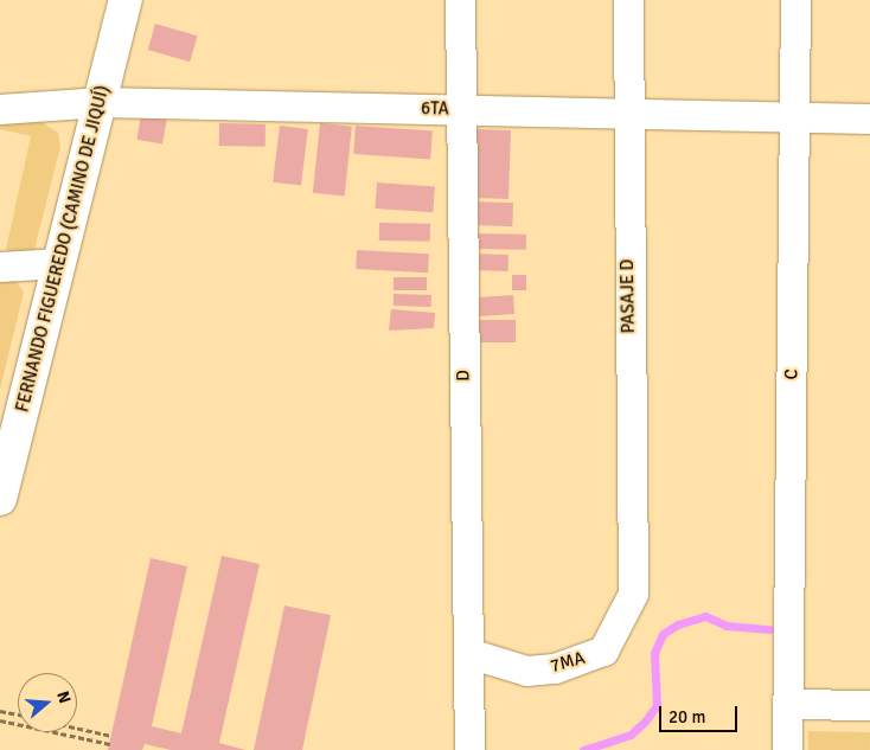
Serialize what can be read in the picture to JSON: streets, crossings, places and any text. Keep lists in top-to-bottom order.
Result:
{
  "streets": {
    "street": [
      "6TA",
      "FERNANDO FIGUEREDO (CAMINO DE JIQUÍ)",
      "PASAJE D",
      "C",
      "D",
      "7MA"
    ]
  },
  "crossings": [
    ["6TA", "FERNANDO FIGUEREDO (CAMINO DE JIQUÍ)"],
    ["6TA", "PASAJE D"],
    ["6TA", "C"],
    ["6TA", "D"],
    ["PASAJE D", "7MA"],
    ["D", "7MA"]
  ],
  "scale_bar": "20 m",
  "north": "right"
}
